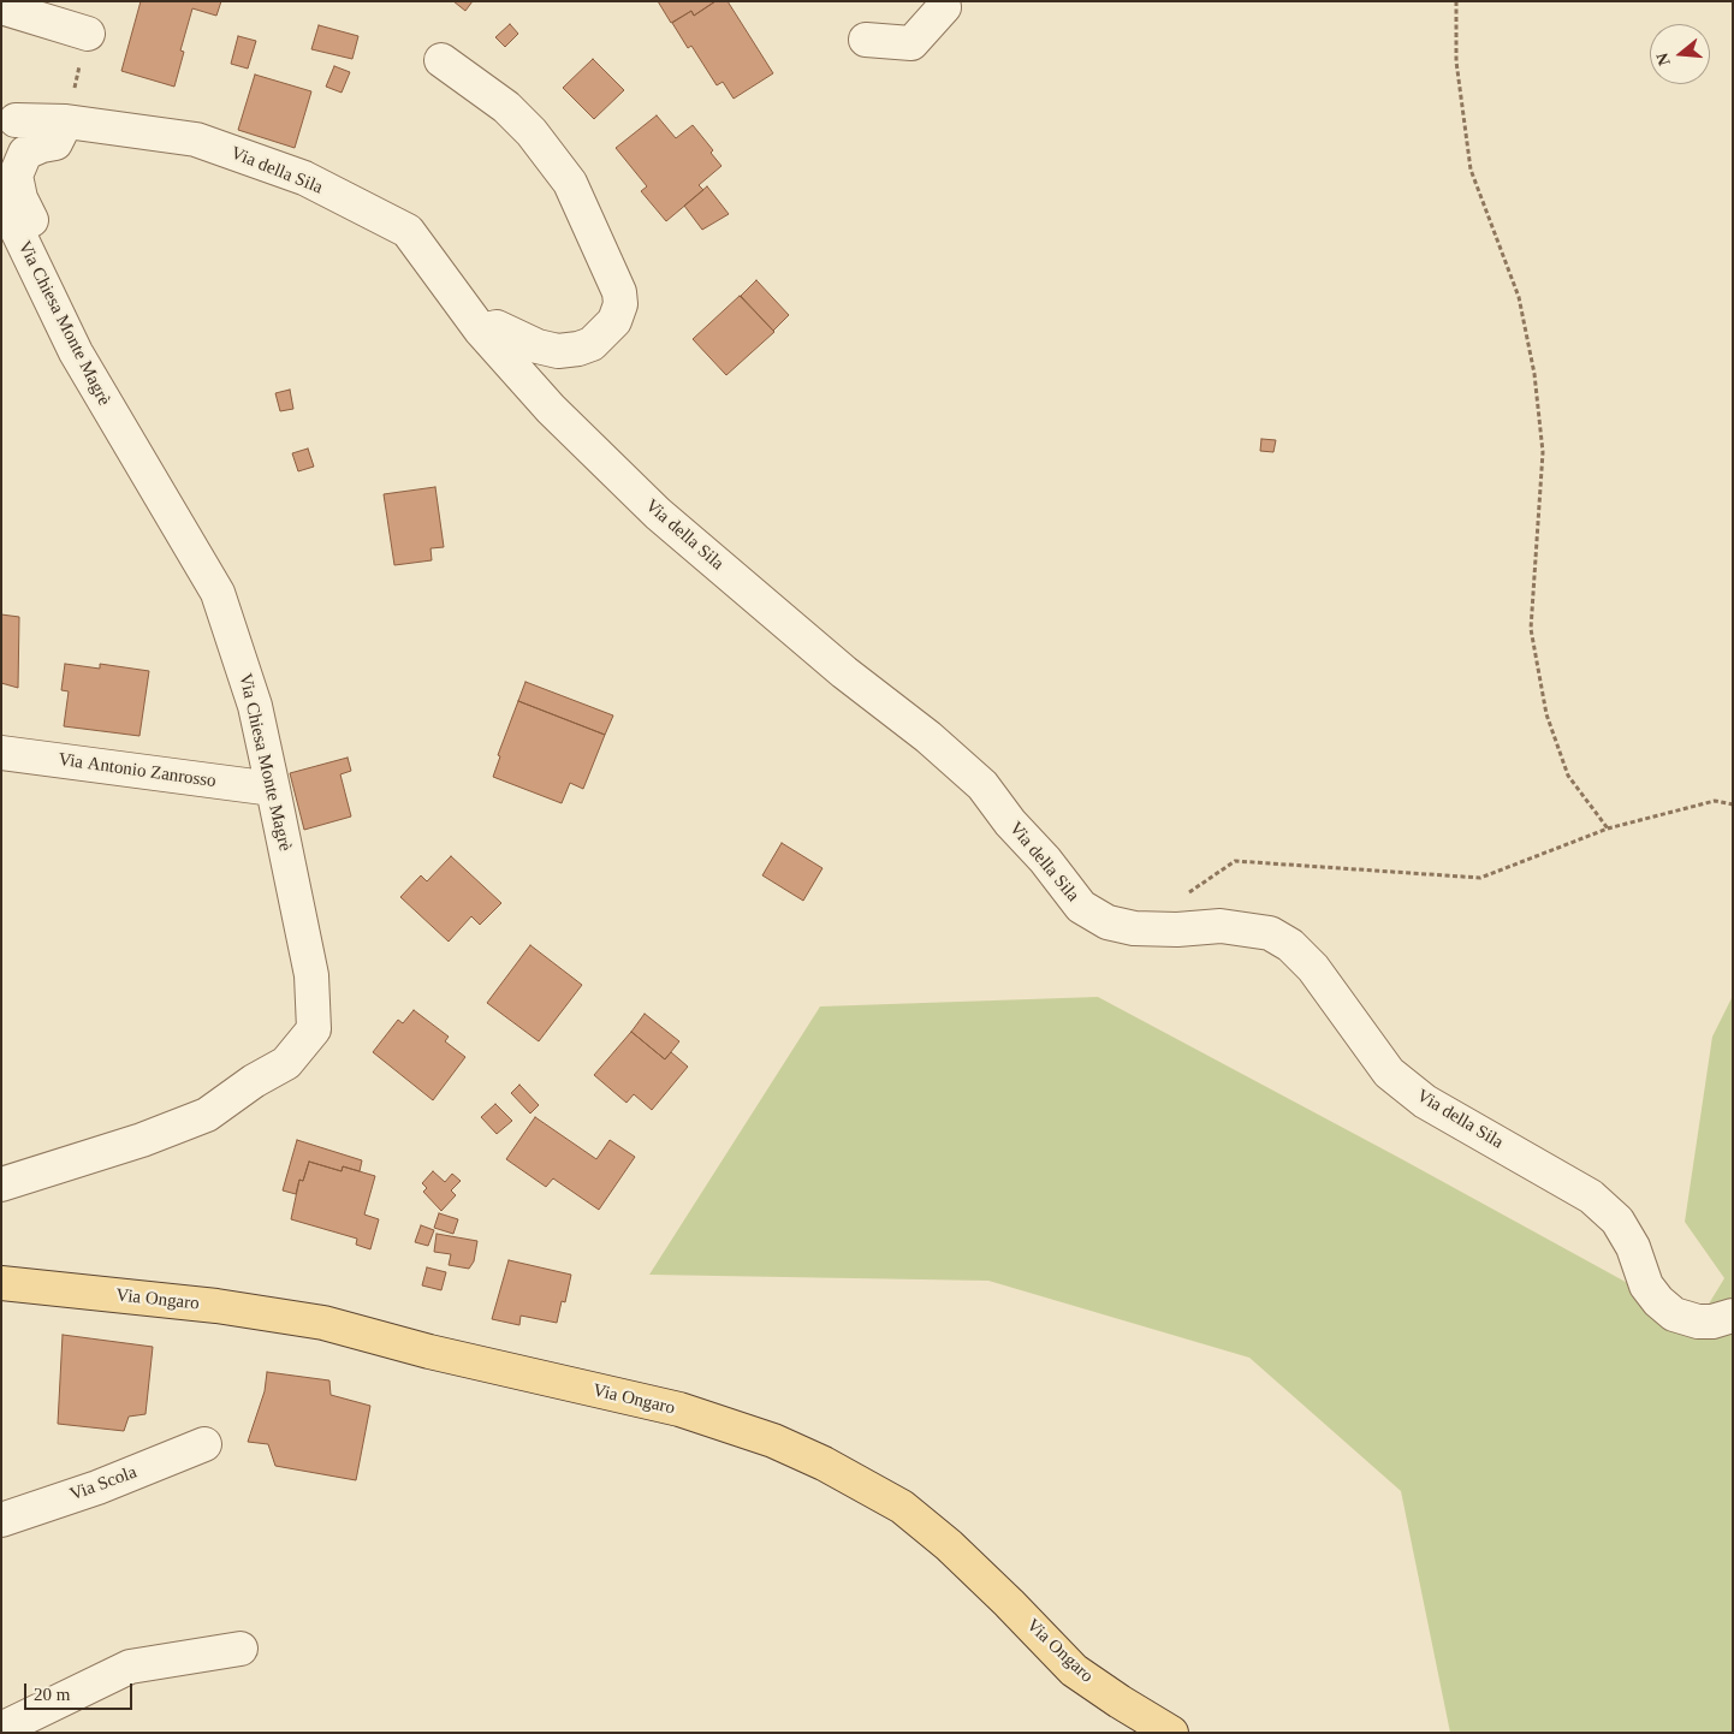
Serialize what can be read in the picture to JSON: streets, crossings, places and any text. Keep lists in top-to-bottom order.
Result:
{
  "streets": {
    "main road": ["Via Ongaro"],
    "street": [
      "Via della Sila",
      "Via Chiesa Monte Magrè",
      "Via Antonio Zanrosso",
      "Via Scola"
    ]
  },
  "crossings": [
    ["Via Chiesa Monte Magrè", "Via Antonio Zanrosso"]
  ],
  "scale_bar": "20 m",
  "north": "left"
}
